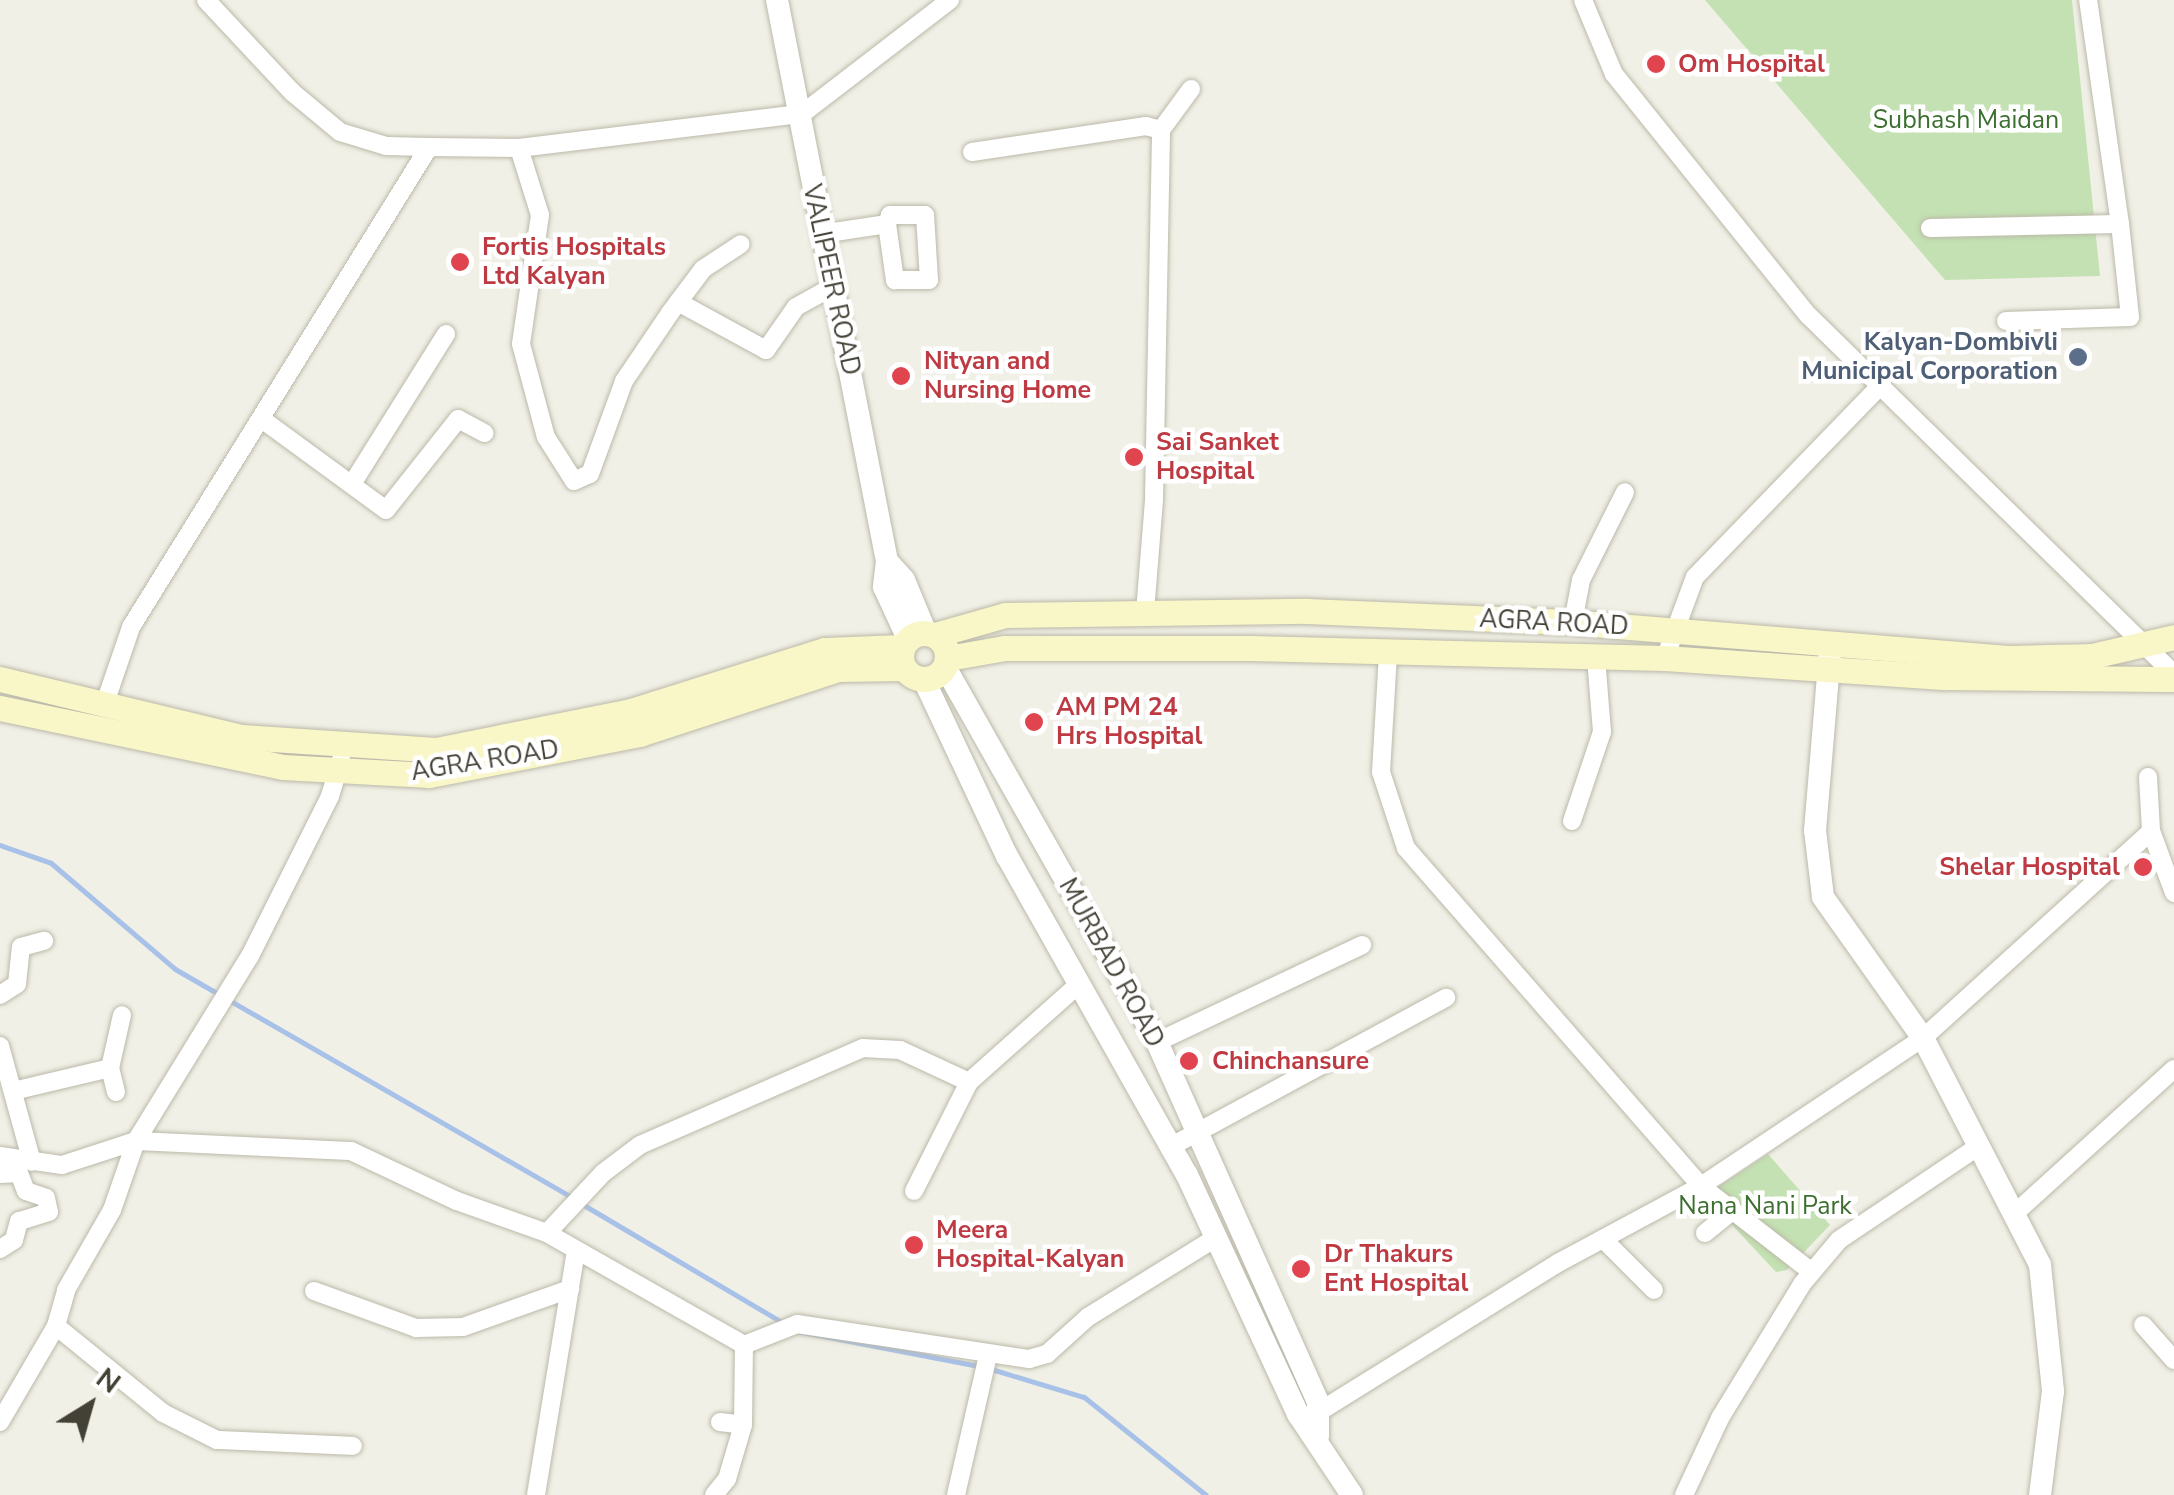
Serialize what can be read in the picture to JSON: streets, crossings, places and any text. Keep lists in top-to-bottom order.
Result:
{
  "streets": {
    "main road": ["AGRA ROAD"],
    "street": ["VALIPEER ROAD", "MURBAD ROAD"]
  },
  "crossings": [
    ["VALIPEER ROAD", "AGRA ROAD"],
    ["VALIPEER ROAD", "MURBAD ROAD"],
    ["AGRA ROAD", "MURBAD ROAD"]
  ],
  "parks": ["Subhash Maidan", "Nana Nani Park"],
  "places": [
    "Om Hospital",
    "Fortis Hospitals Ltd Kalyan",
    "Kalyan-Dombivli Municipal Corporation",
    "Nityan and Nursing Home",
    "Sai Sanket Hospital",
    "AM PM 24 Hrs Hospital",
    "Shelar Hospital",
    "Chinchansure",
    "Meera Hospital-Kalyan",
    "Dr Thakurs Ent Hospital"
  ],
  "north": "top right"
}
